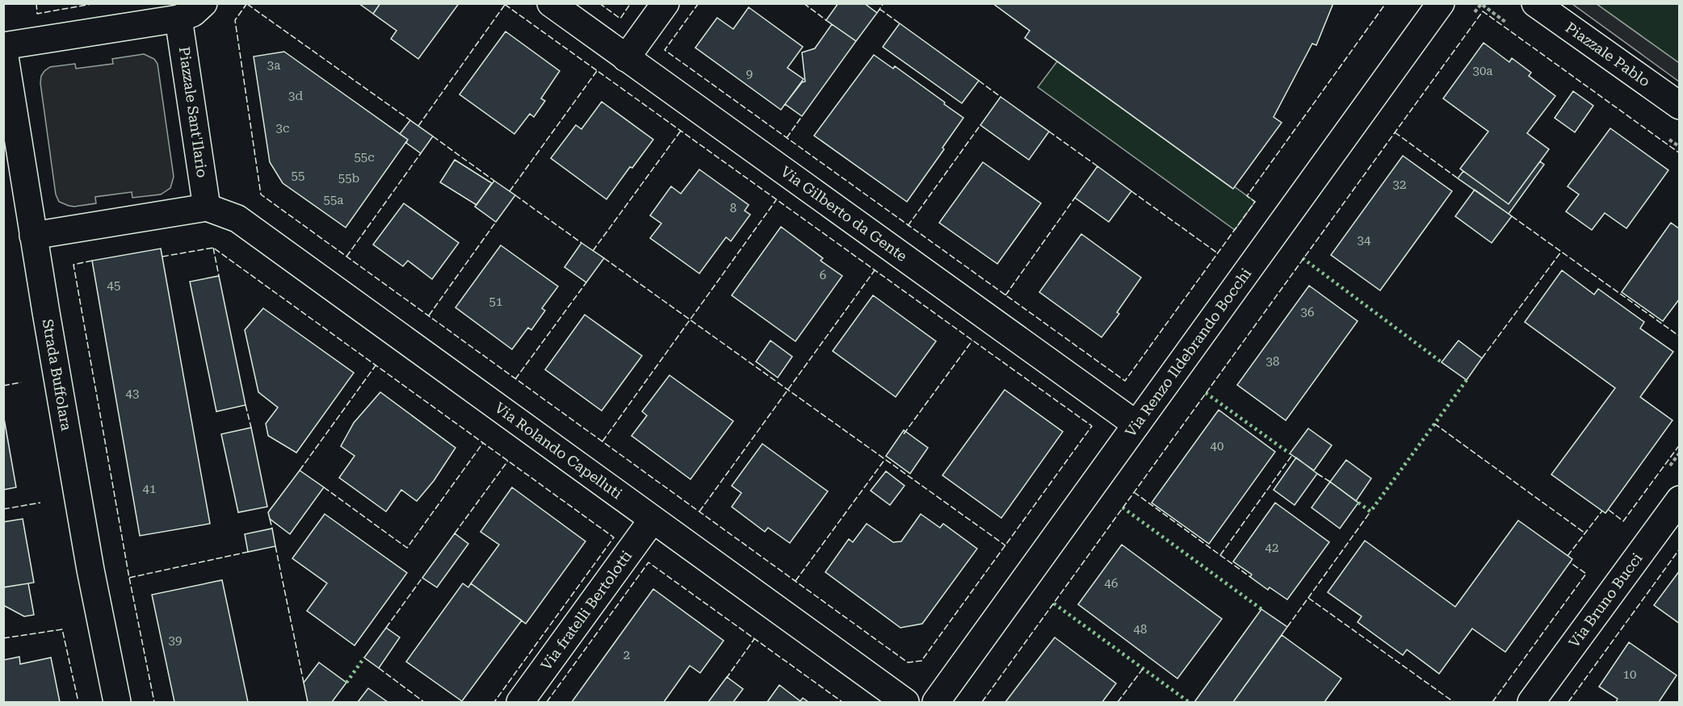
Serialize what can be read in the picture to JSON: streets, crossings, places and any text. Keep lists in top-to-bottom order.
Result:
{
  "streets": {
    "street": [
      "Piazzale Pablo",
      "Piazzale Sant'Ilario",
      "Via Gilberto da Gente",
      "Via Renzo Ildebrando Bocchi",
      "Strada Buffolara",
      "Via Rolando Capelluti",
      "Via Bruno Bucci",
      "Via fratelli Bertolotti"
    ]
  },
  "crossings": [
    ["Piazzale Sant'Ilario", "Via Rolando Capelluti"],
    ["Via Gilberto da Gente", "Via Renzo Ildebrando Bocchi"],
    ["Via Rolando Capelluti", "Via fratelli Bertolotti"]
  ],
  "house_numbers": [
    "3a",
    "30a",
    "9",
    "3d",
    "3c",
    "55c",
    "55",
    "55b",
    "32",
    "55a",
    "8",
    "34",
    "6",
    "45",
    "51",
    "36",
    "38",
    "43",
    "40",
    "41",
    "42",
    "46",
    "48",
    "39",
    "2",
    "10"
  ]
}
